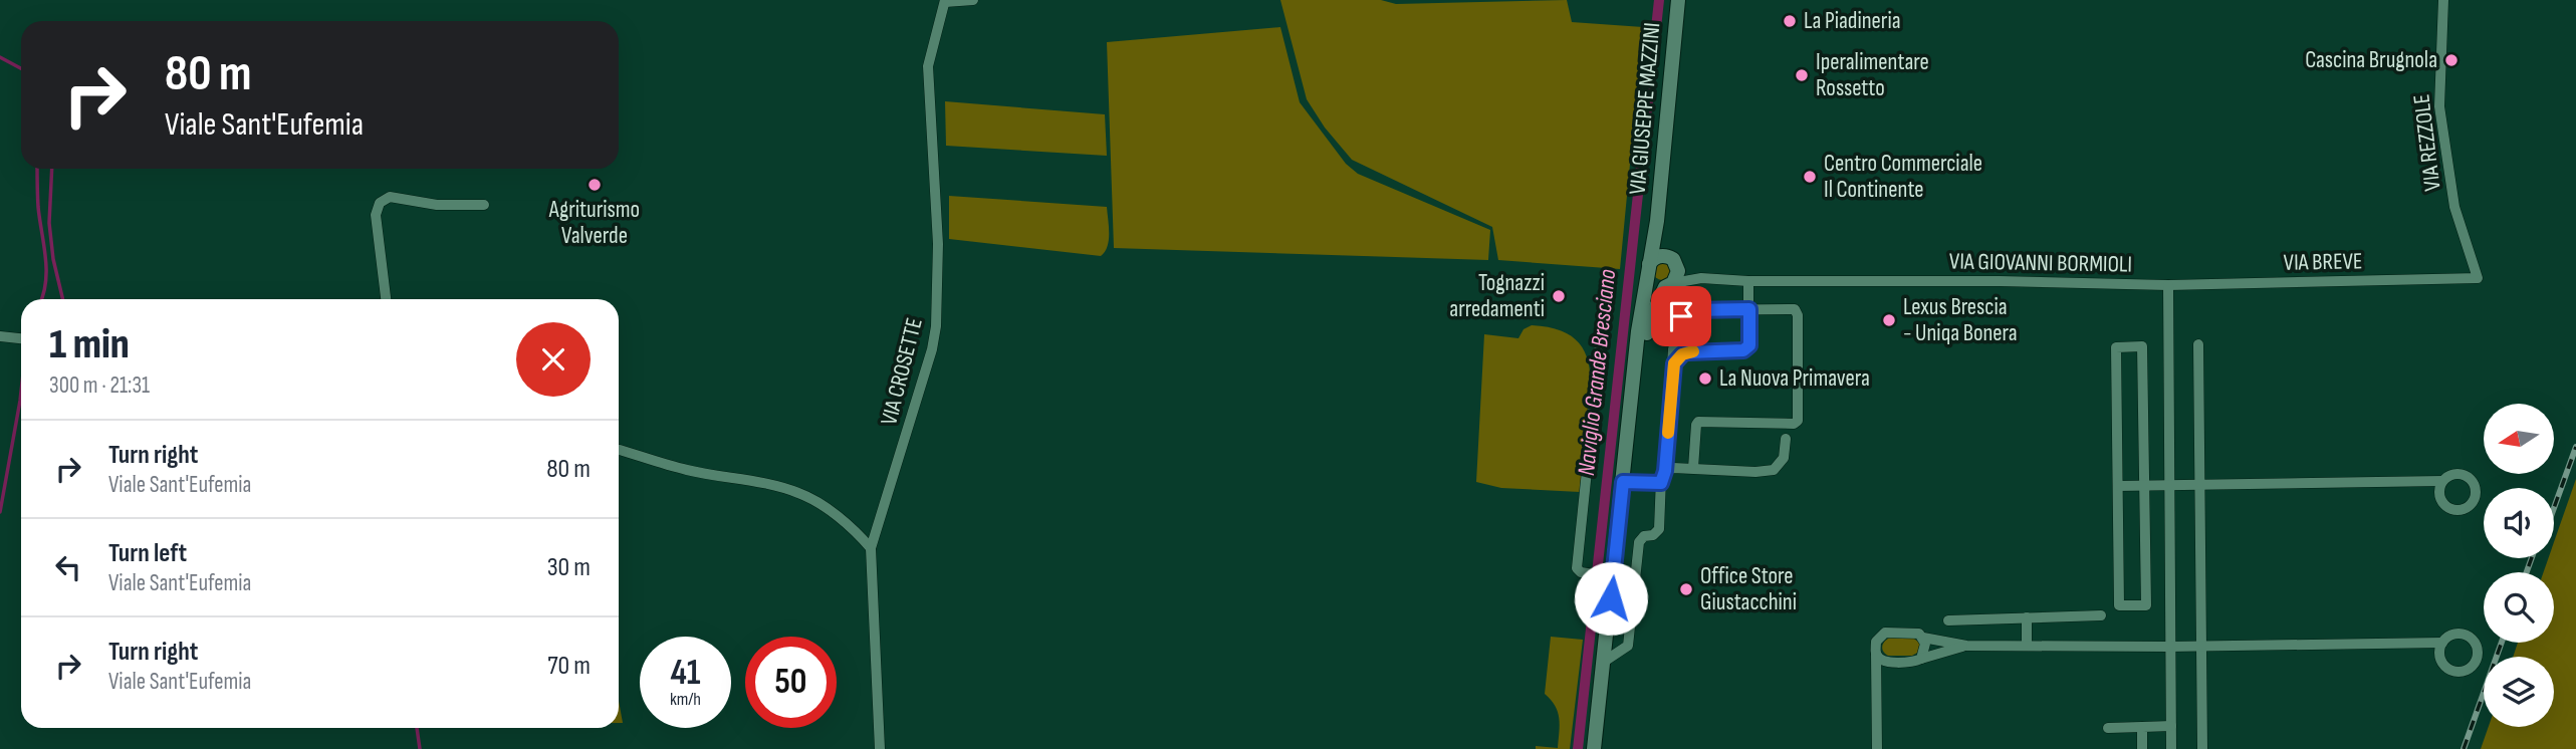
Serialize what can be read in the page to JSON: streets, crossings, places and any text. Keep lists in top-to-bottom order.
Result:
{
  "streets": {
    "main road": ["VIA GIUSEPPE MAZZINI"],
    "street": [
      "VIA REZZOLE",
      "VIA BREVE",
      "VIA GIOVANNI BORMIOLI",
      "VIA CROSETTE"
    ]
  },
  "crossings": [
    ["VIA REZZOLE", "VIA BREVE"],
    ["VIA BREVE", "VIA GIOVANNI BORMIOLI"]
  ],
  "water": ["Naviglio Grande Bresciano"],
  "places": [
    "La Piadineria",
    "Cascina Brugnola",
    "Iperalimentare Rossetto",
    "Centro Commerciale Il Continente",
    "Agriturismo Valverde",
    "Tognazzi arredamenti",
    "Lexus Brescia - Uniqa Bonera",
    "La Nuova Primavera",
    "Office Store Giustacchini"
  ],
  "north": "left",
  "page": {
    "turn": ["80 m", "Viale Sant'Eufemia"],
    "heading": ["1 min", "300 m · 21:31"],
    "list": [
      {
        "name": "Turn right",
        "note": "Viale Sant'Eufemia",
        "value": "80 m"
      },
      {
        "name": "Turn left",
        "note": "Viale Sant'Eufemia",
        "value": "30 m"
      },
      {
        "name": "Turn right",
        "note": "Viale Sant'Eufemia",
        "value": "70 m"
      }
    ],
    "speed": "41 km/h",
    "limit": "50"
  }
}
